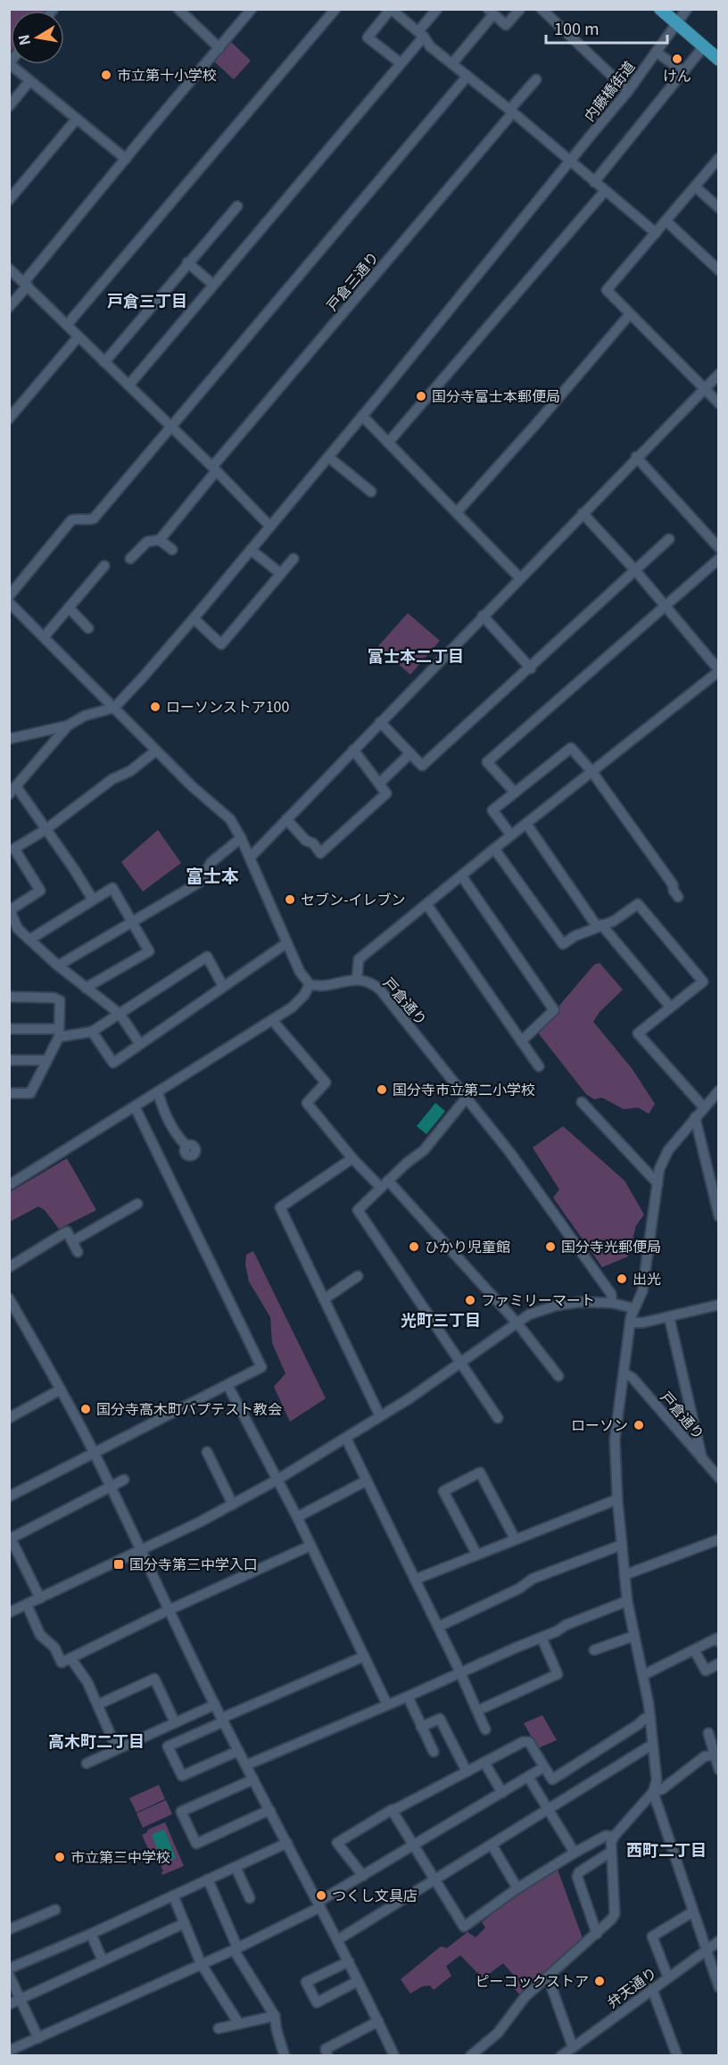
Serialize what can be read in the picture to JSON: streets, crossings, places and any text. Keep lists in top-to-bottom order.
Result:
{
  "streets": {
    "street": [
      "内藤橋街道",
      "戸倉三通り",
      "戸倉通り",
      "弁天通り"
    ]
  },
  "districts": [
    "戸倉三丁目",
    "富士本二丁目",
    "富士本",
    "光町三丁目",
    "高木町二丁目",
    "西町二丁目"
  ],
  "places": {
    "other": [
      "けん",
      "市立第十小学校",
      "国分寺富士本郵便局",
      "ローソンストア100",
      "セブン-イレブン",
      "国分寺市立第二小学校",
      "ひかり児童館",
      "国分寺光郵便局",
      "出光",
      "ファミリーマート",
      "国分寺高木町バプテスト教会",
      "ローソン",
      "市立第三中学校",
      "つくし文具店",
      "ピーコックストア"
    ],
    "transit": ["国分寺第三中学入口"]
  },
  "scale_bar": "100 m",
  "north": "left"
}
